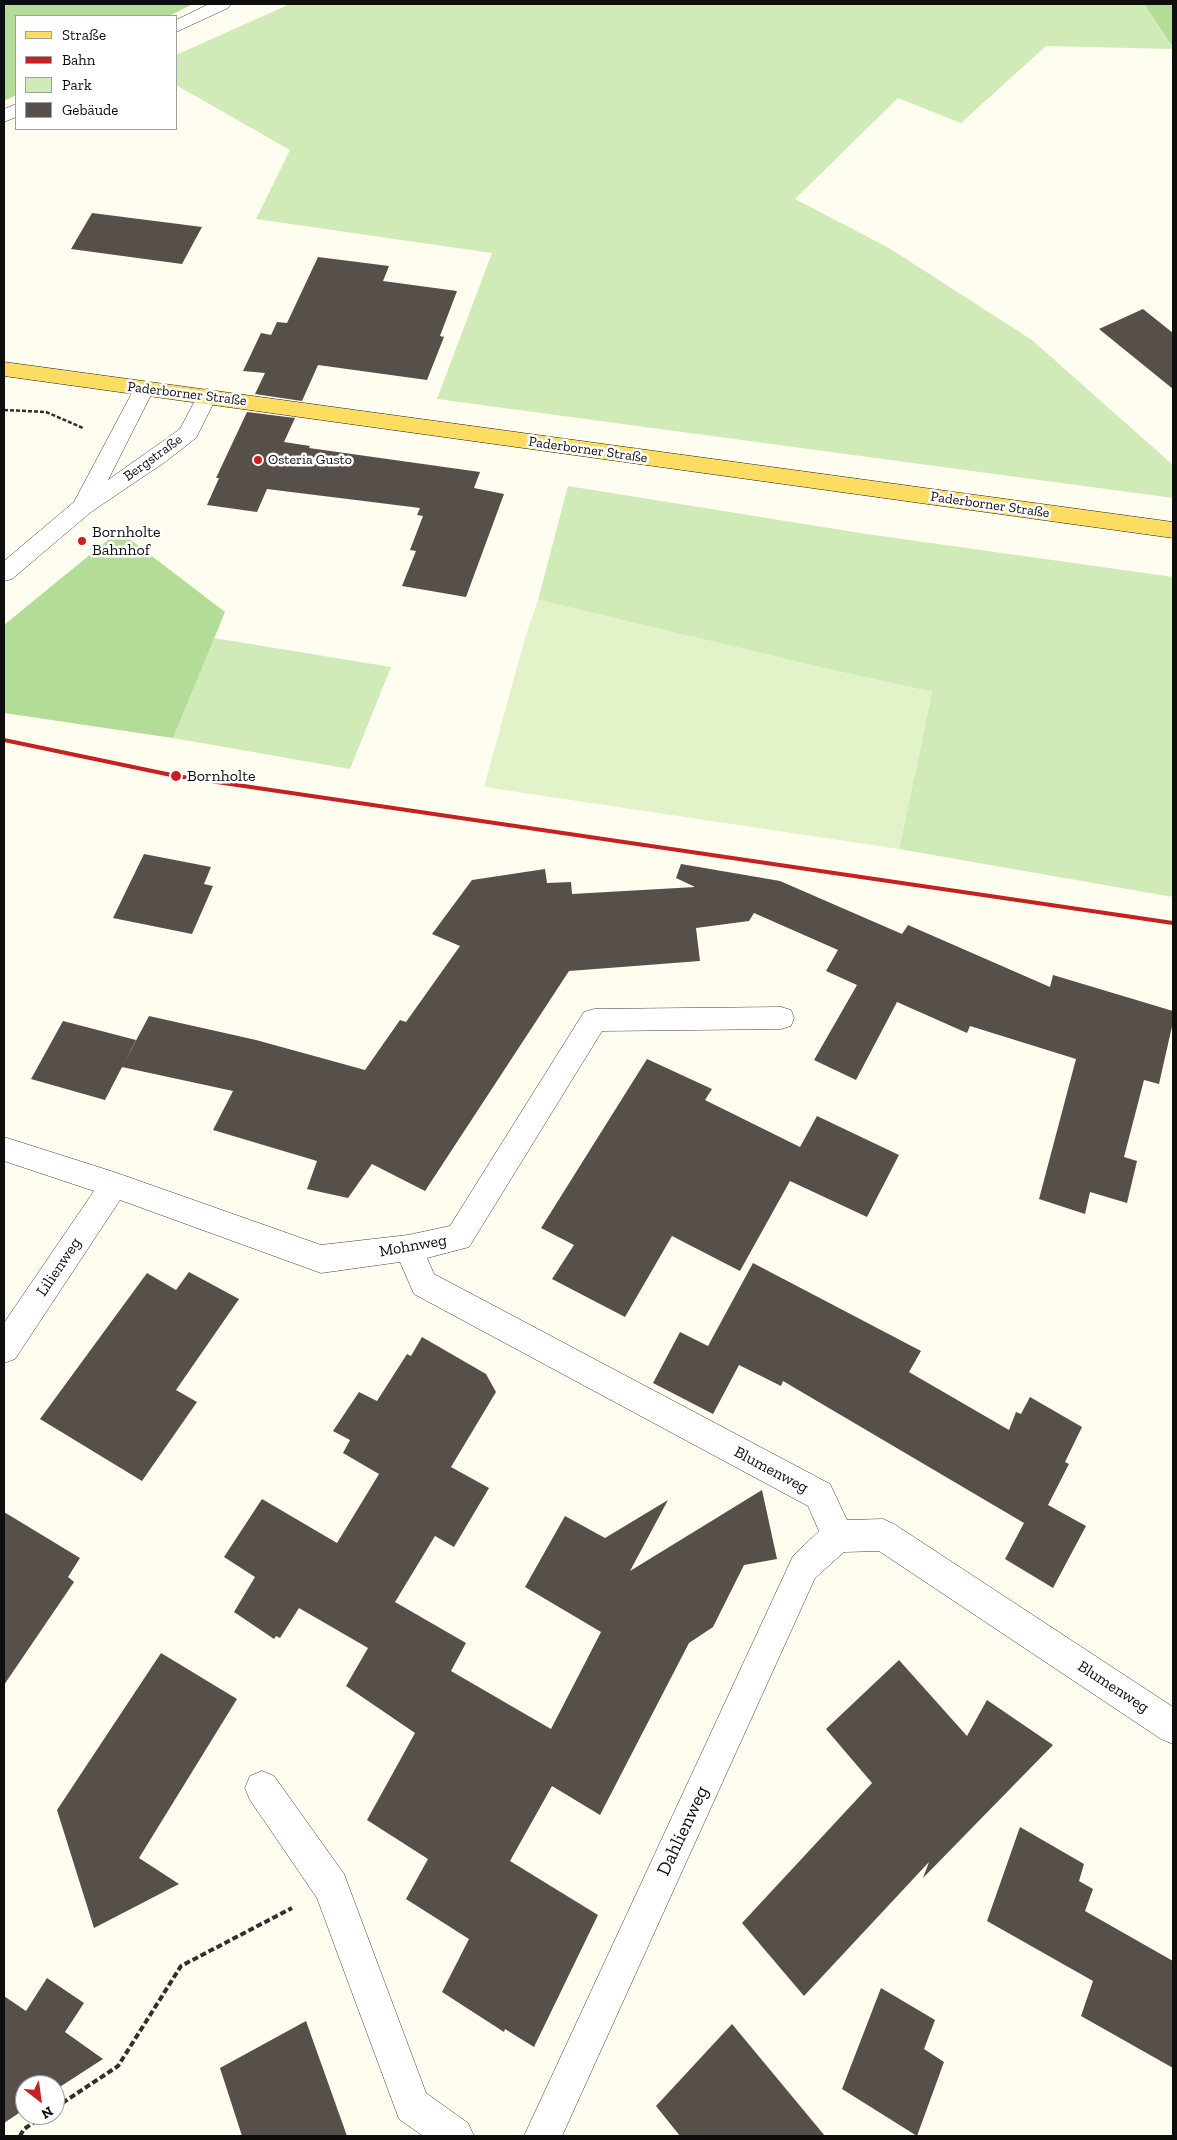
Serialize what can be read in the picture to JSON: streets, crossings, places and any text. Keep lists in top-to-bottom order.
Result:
{
  "streets": {
    "main road": ["Paderborner Straße"],
    "street": [
      "Bergstraße",
      "Mohnweg",
      "Lilienweg",
      "Blumenweg",
      "Dahlienweg"
    ]
  },
  "crossings": [
    ["Paderborner Straße", "Bergstraße"],
    ["Mohnweg", "Lilienweg"],
    ["Mohnweg", "Blumenweg"],
    ["Blumenweg", "Dahlienweg"]
  ],
  "places": ["Osteria Gusto", "Bornholte Bahnhof", "Bornholte"],
  "legend": [
    "Straße",
    "Bahn",
    "Park",
    "Gebäude"
  ],
  "north": "bottom right"
}
